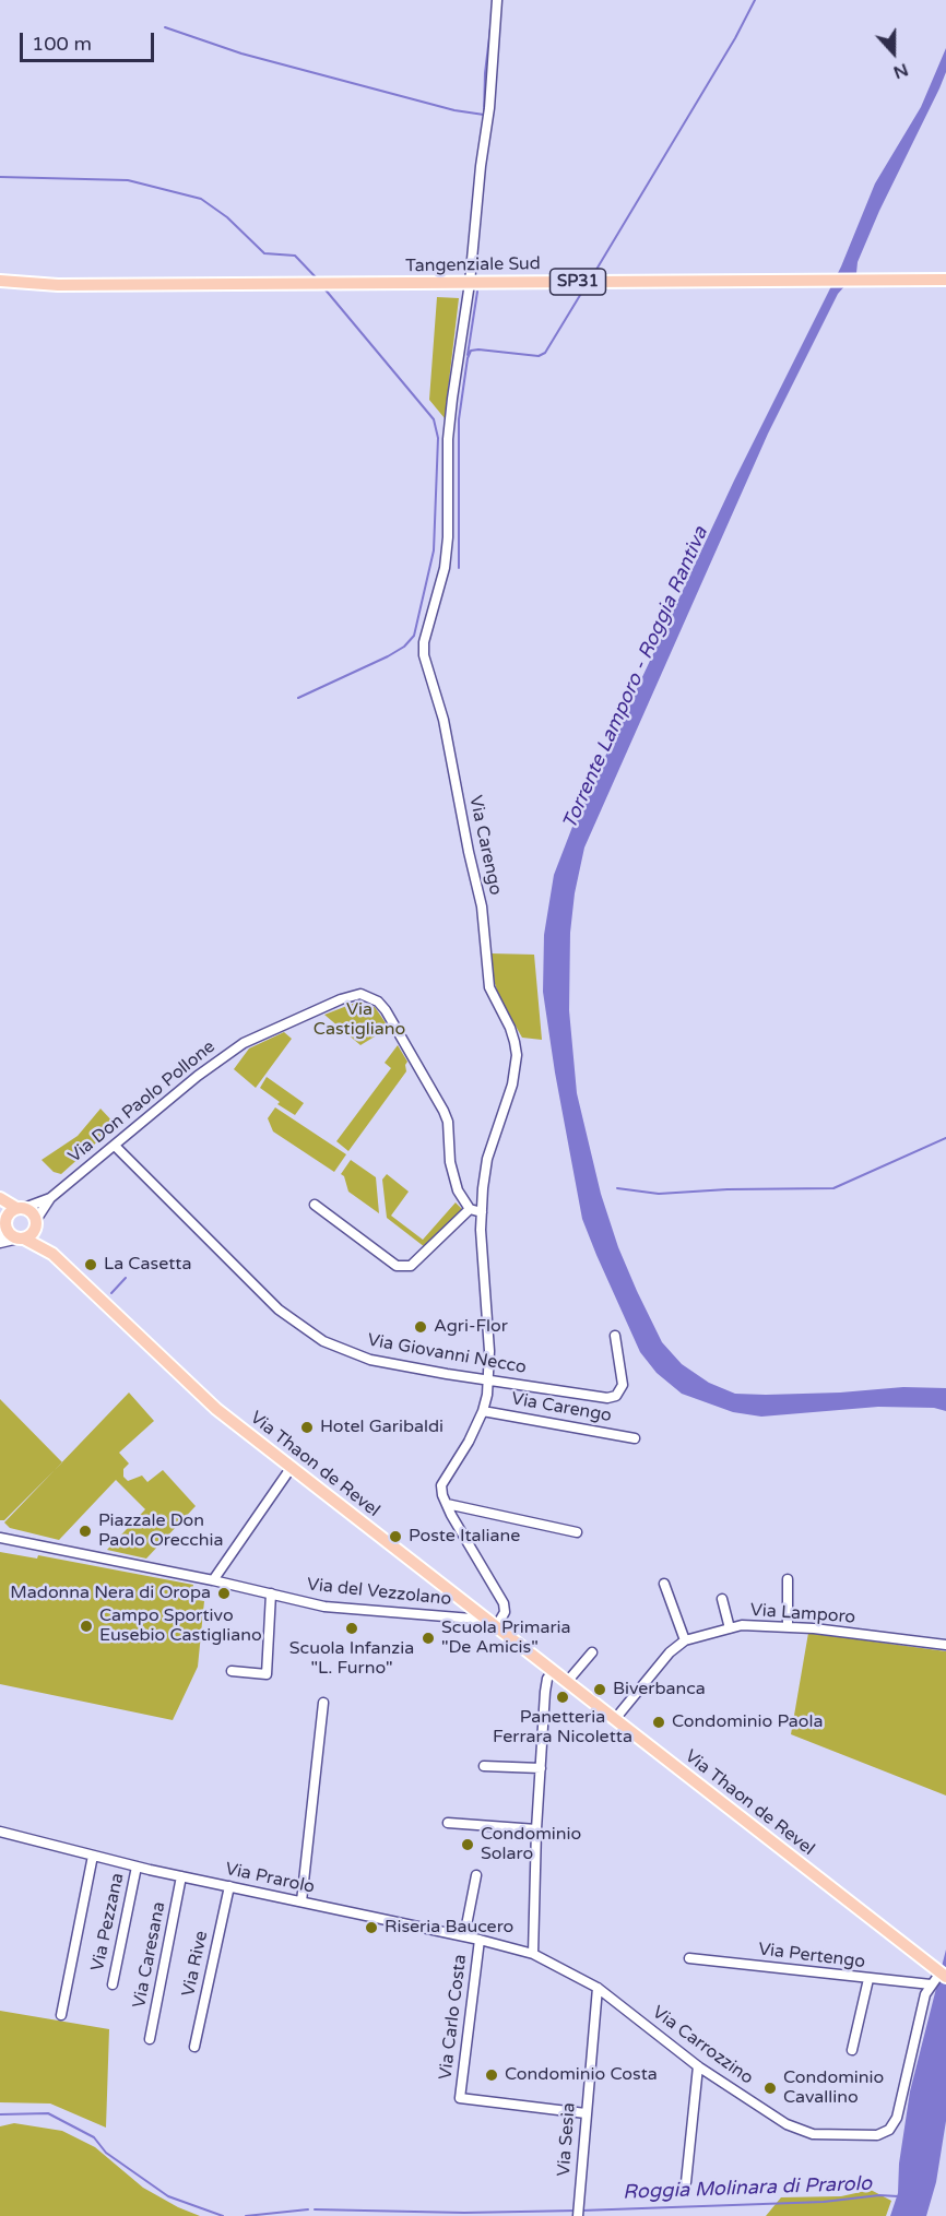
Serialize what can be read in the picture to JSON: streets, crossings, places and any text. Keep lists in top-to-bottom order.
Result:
{
  "streets": {
    "main road": ["Tangenziale Sud", "SP31", "Via Thaon de Revel"],
    "street": [
      "Via Carengo",
      "Via Don Paolo Pollone",
      "Via Giovanni Necco",
      "Via del Vezzolano",
      "Via Lamporo",
      "Via Prarolo",
      "Via Pezzana",
      "Via Caresana",
      "Via Pertengo",
      "Via Rive",
      "Via Carlo Costa",
      "Via Carrozzino",
      "Via Sesia"
    ]
  },
  "crossings": [
    ["Tangenziale Sud", "Via Carengo"],
    ["Via Carengo", "Via Giovanni Necco"],
    ["Via Don Paolo Pollone", "Via Giovanni Necco"],
    ["Via Don Paolo Pollone", "Via Thaon de Revel"],
    ["Via Thaon de Revel", "Via del Vezzolano"],
    ["Via Thaon de Revel", "Via Lamporo"],
    ["Via Thaon de Revel", "Via Carrozzino"],
    ["Via Prarolo", "Via Pezzana"],
    ["Via Prarolo", "Via Caresana"],
    ["Via Prarolo", "Via Rive"],
    ["Via Prarolo", "Via Carlo Costa"],
    ["Via Prarolo", "Via Carrozzino"],
    ["Via Pertengo", "Via Carrozzino"],
    ["Via Carlo Costa", "Via Sesia"],
    ["Via Carrozzino", "Via Sesia"]
  ],
  "water": ["Torrente Lamporo - Roggia Rantiva", "Roggia Molinara di Prarolo"],
  "parks": ["Via Castigliano"],
  "places": [
    "La Casetta",
    "Agri-Flor",
    "Hotel Garibaldi",
    "Piazzale Don Paolo Orecchia",
    "Poste Italiane",
    "Madonna Nera di Oropa",
    "Campo Sportivo Eusebio Castigliano",
    "Scuola Infanzia \"L. Furno\"",
    "Scuola Primaria \"De Amicis\"",
    "Biverbanca",
    "Panetteria Ferrara Nicoletta",
    "Condominio Paola",
    "Condominio Solaro",
    "Riseria Baucero",
    "Condominio Costa",
    "Condominio Cavallino"
  ],
  "scale_bar": "100 m",
  "north": "bottom"
}
